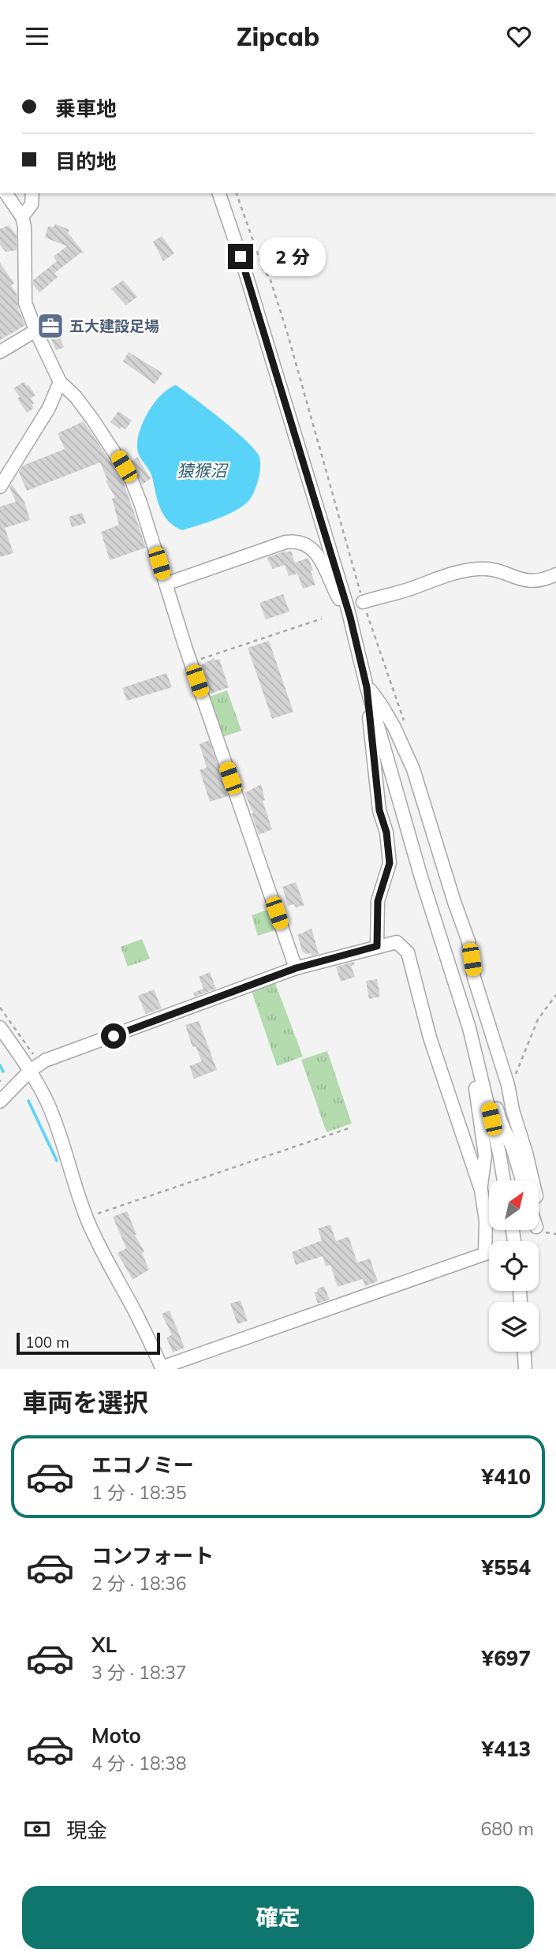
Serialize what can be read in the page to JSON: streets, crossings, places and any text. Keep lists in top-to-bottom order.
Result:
{
  "water": ["猿猴沼"],
  "places": {
    "office": ["五大建設足場"]
  },
  "scale_bar": "100 m",
  "north": "top right",
  "page": {
    "header": "Zipcab",
    "banner": ["乗車地", "目的地"],
    "bubble": "2 分",
    "scale": "100 m",
    "heading": "車両を選択",
    "list": [
      {
        "name": "エコノミー",
        "note": "1 分 · 18:35",
        "value": "¥410"
      },
      {
        "name": "コンフォート",
        "note": "2 分 · 18:36",
        "value": "¥554"
      },
      {
        "name": "XL",
        "note": "3 分 · 18:37",
        "value": "¥697"
      },
      {
        "name": "Moto",
        "note": "4 分 · 18:38",
        "value": "¥413"
      }
    ],
    "pay": ["現金", "680 m"],
    "buttons": "確定"
  }
}
